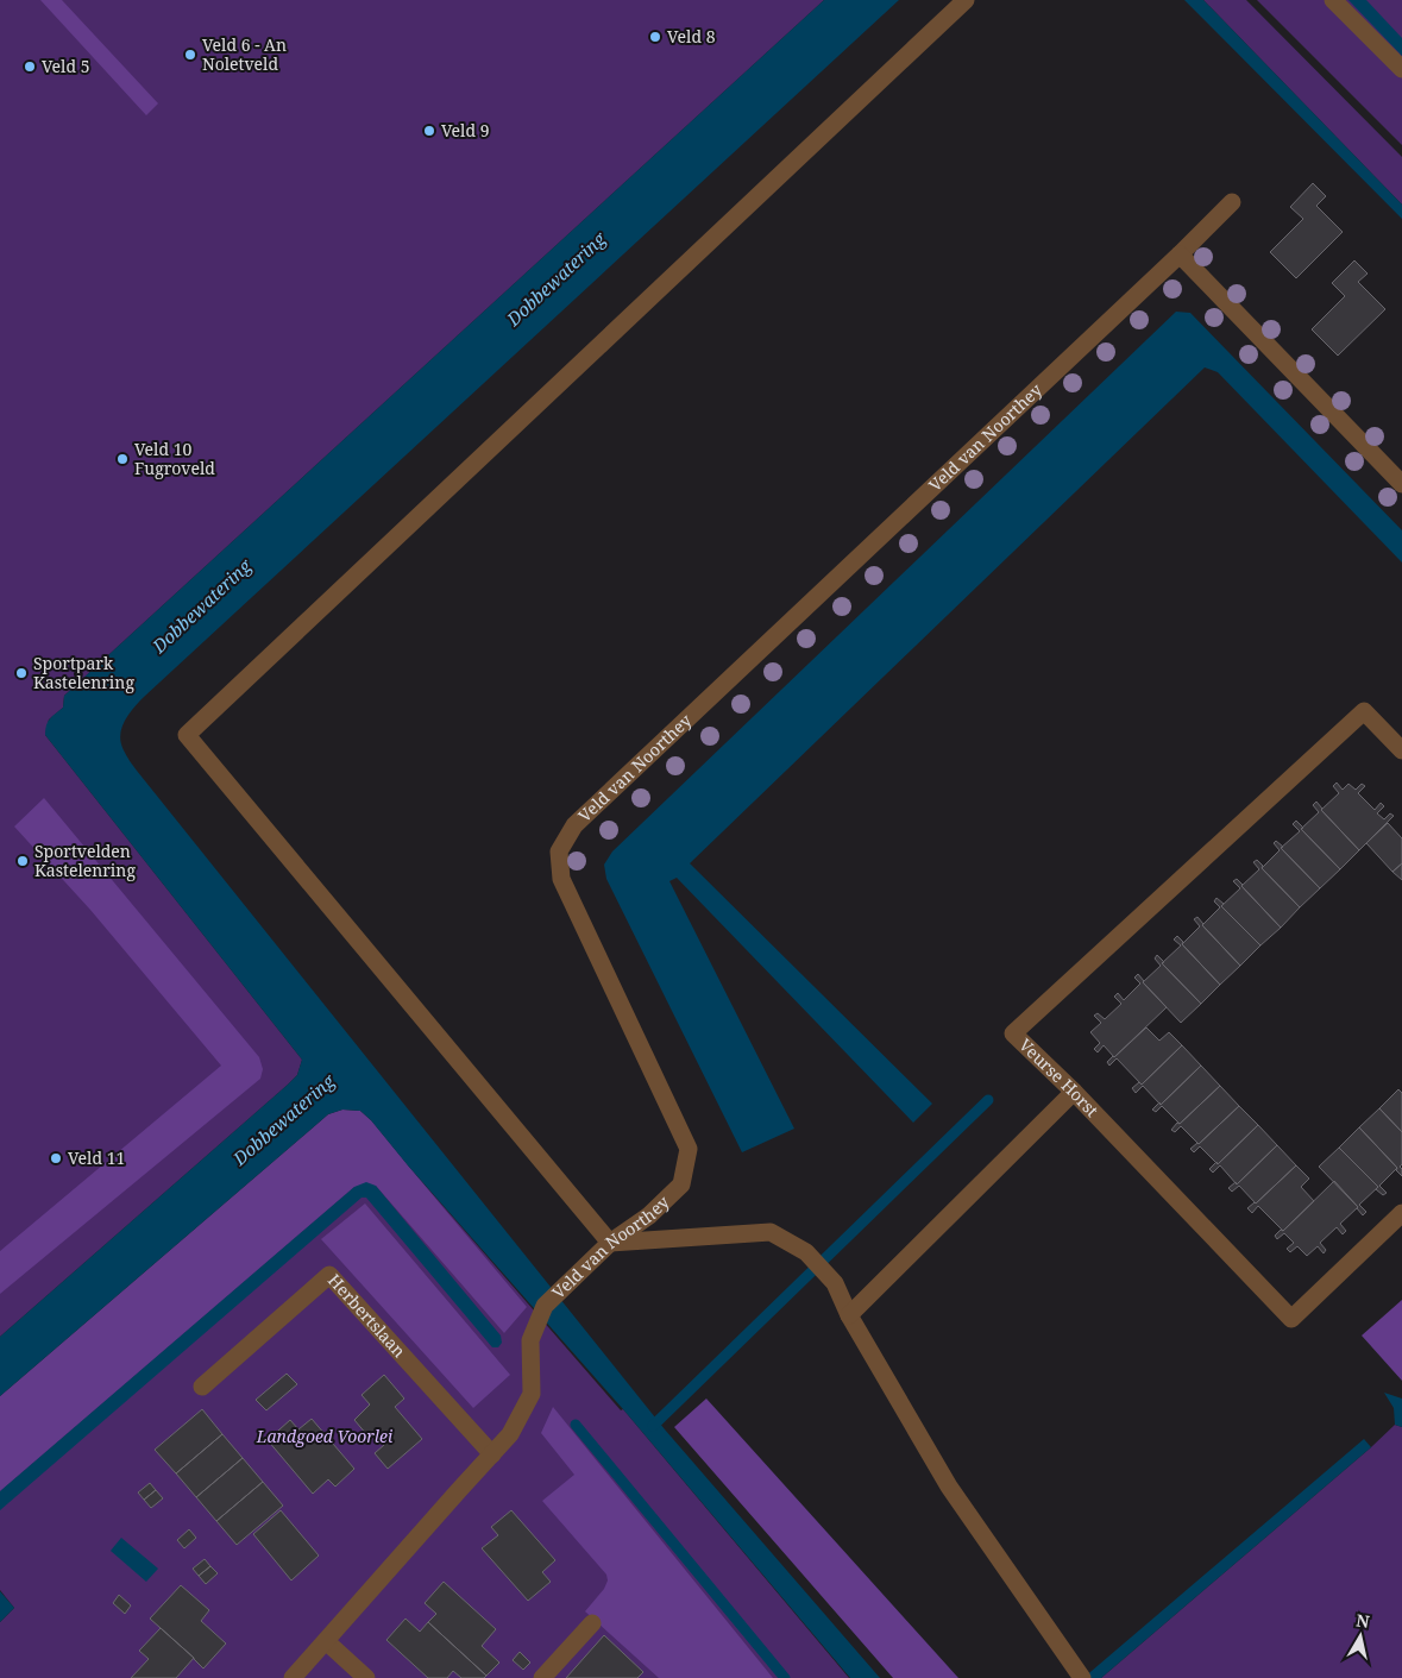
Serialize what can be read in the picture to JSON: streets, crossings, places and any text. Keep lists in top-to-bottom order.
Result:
{
  "streets": {
    "street": ["Veld van Noorthey", "Veurse Horst", "Herbertslaan"]
  },
  "crossings": [
    ["Veld van Noorthey", "Herbertslaan"]
  ],
  "water": ["Dobbewatering"],
  "parks": ["Landgoed Voorlei"],
  "places": [
    "Veld 8",
    "Veld 6 - An Noletveld",
    "Veld 5",
    "Veld 9",
    "Veld 10 Fugroveld",
    "Sportpark Kastelenring",
    "Sportvelden Kastelenring",
    "Veld 11"
  ],
  "north": "top"
}
